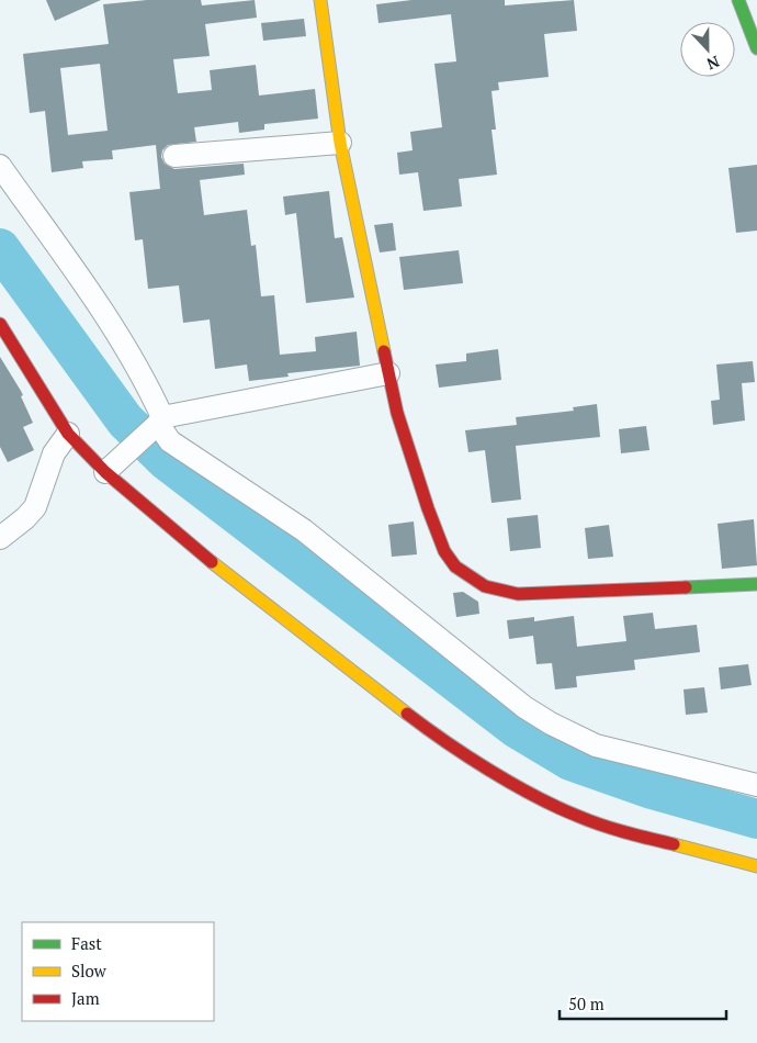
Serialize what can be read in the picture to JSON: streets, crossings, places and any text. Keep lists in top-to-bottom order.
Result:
{
  "legend": ["Fast", "Slow", "Jam"],
  "scale_bar": "50 m",
  "north": "bottom"
}
